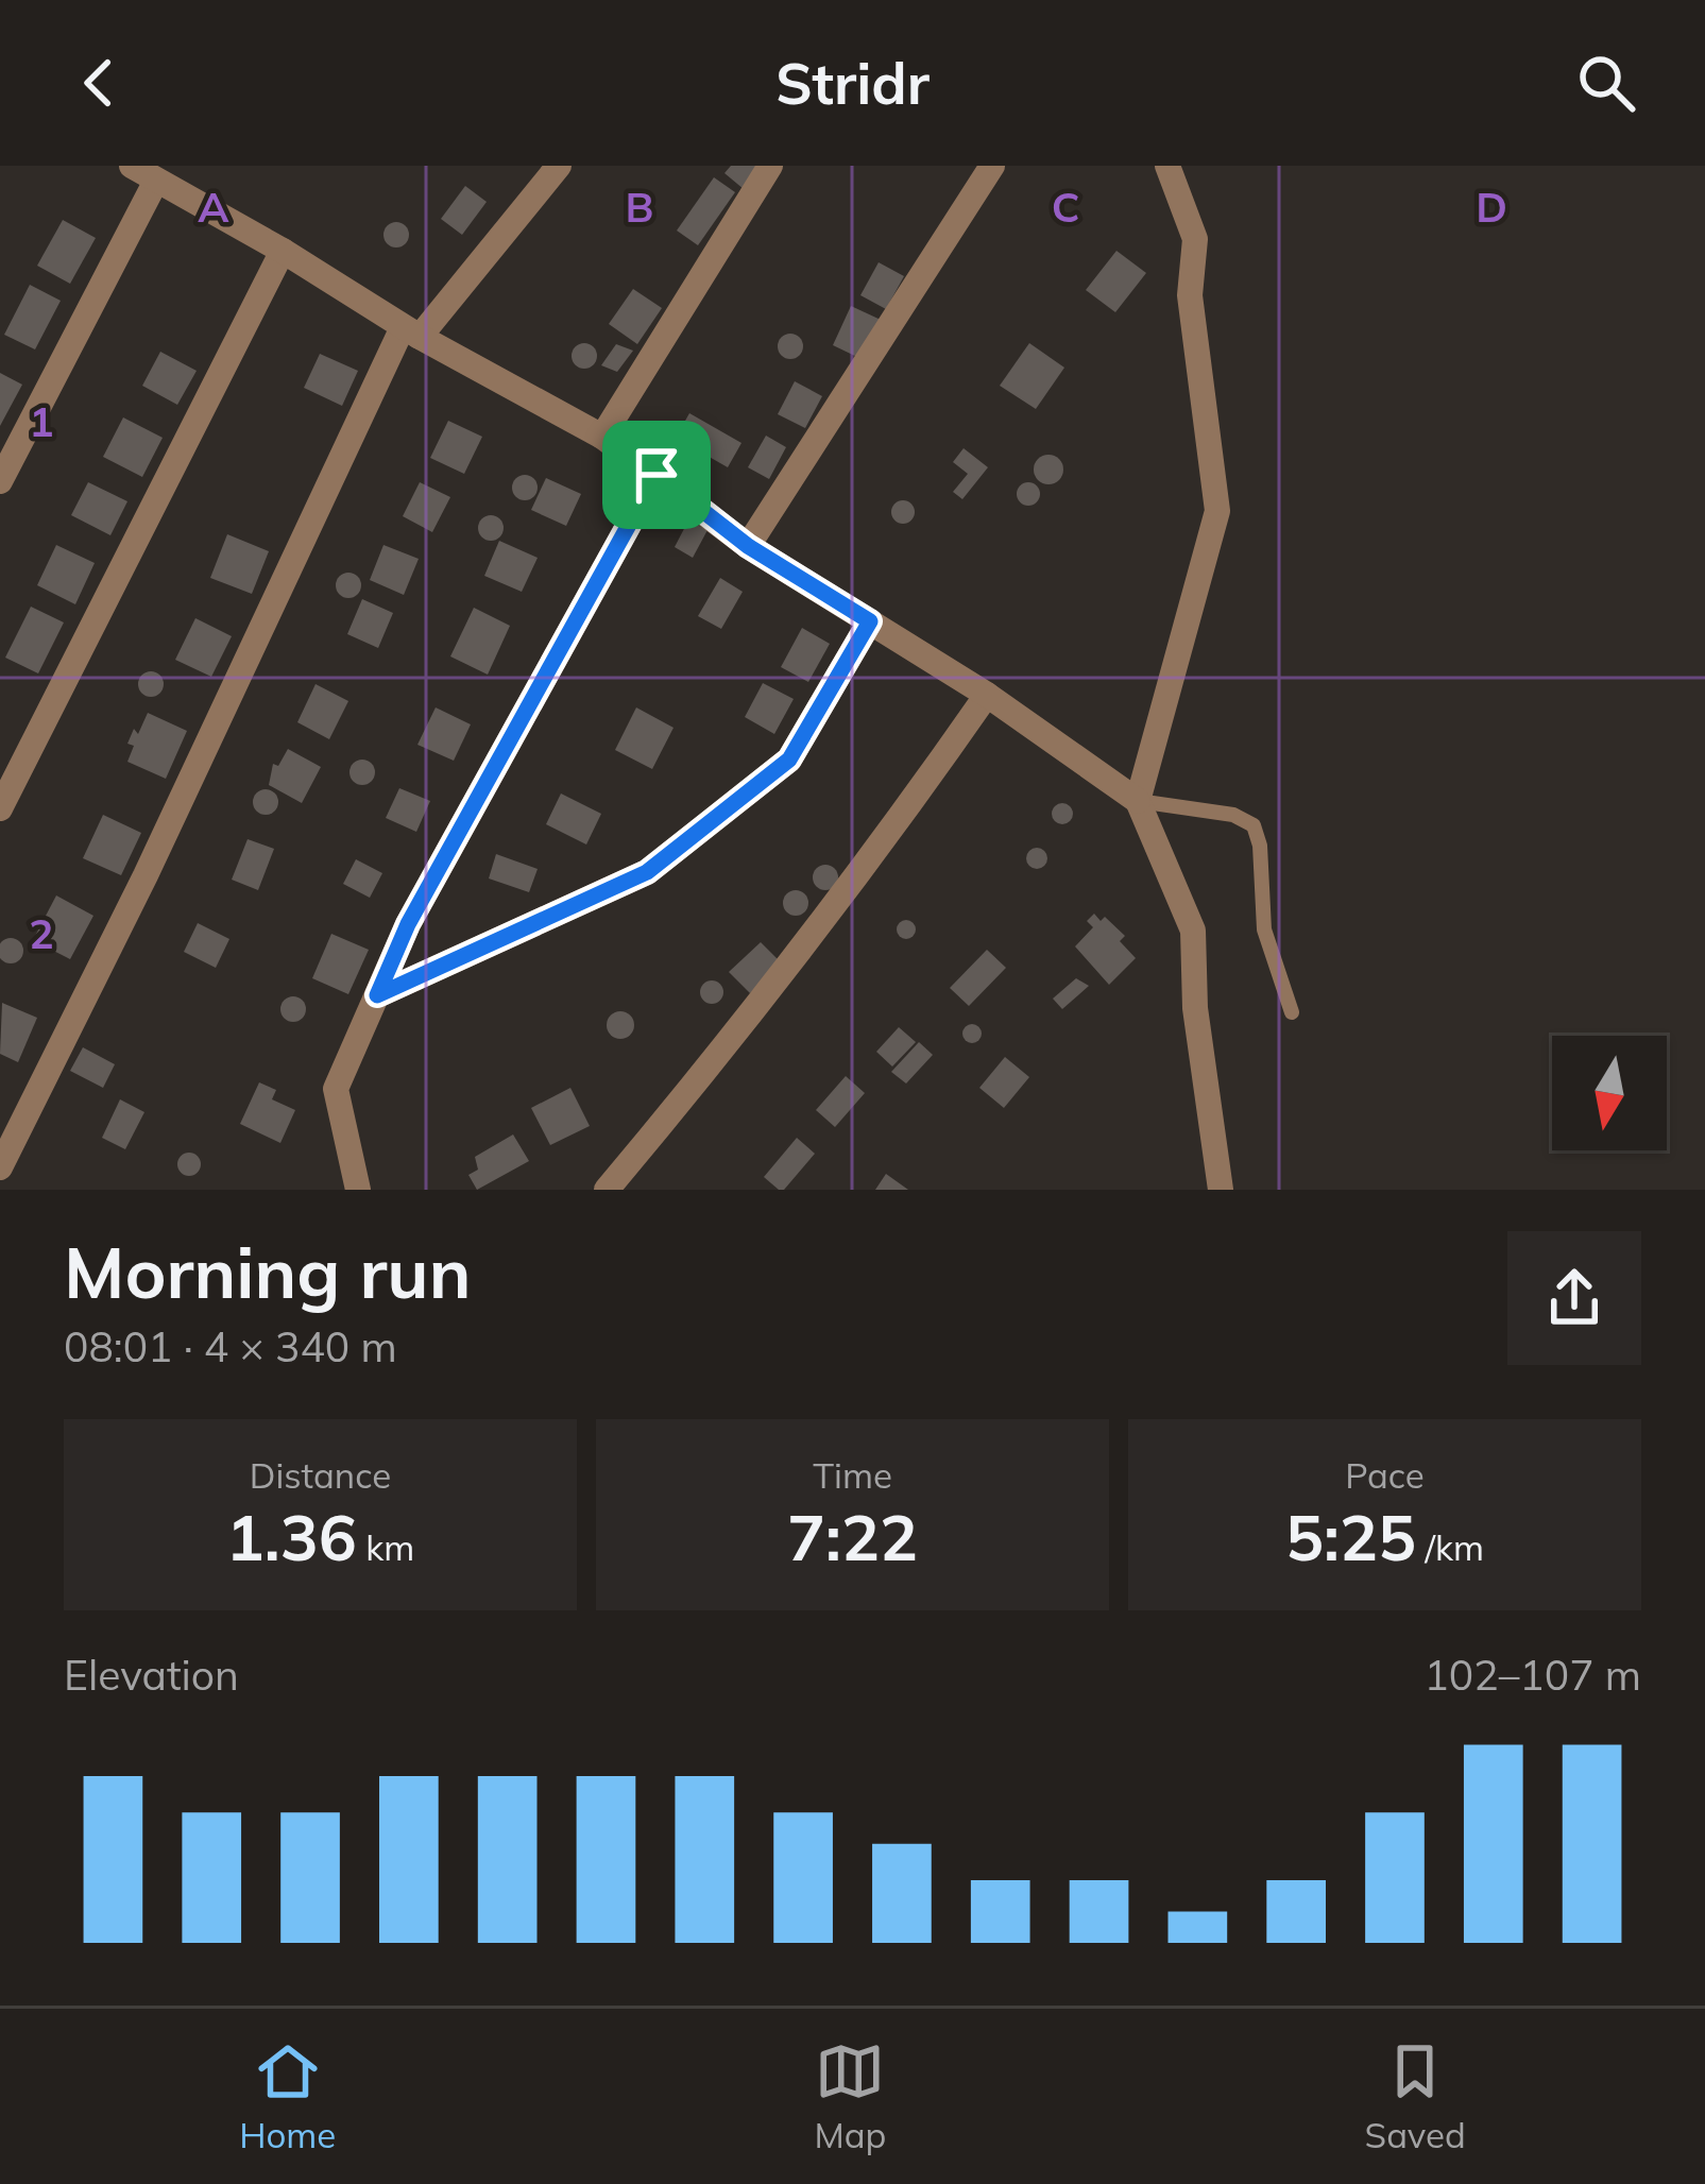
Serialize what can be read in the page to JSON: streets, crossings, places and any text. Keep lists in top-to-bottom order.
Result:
{
  "north": "bottom",
  "page": {
    "header": "Stridr",
    "heading": ["Morning run", "08:01 · 4 × 340 m"],
    "stats": [
      ["Distance", "1.36 km"],
      ["Time", "7:22"],
      ["Pace", "5:25 /km"]
    ],
    "chart": ["Elevation", "102–107 m"],
    "tabs": ["Home", "Map", "Saved"]
  },
  "grid": {
    "columns": [
      "A",
      "B",
      "C",
      "D"
    ],
    "rows": ["1", "2"]
  }
}
